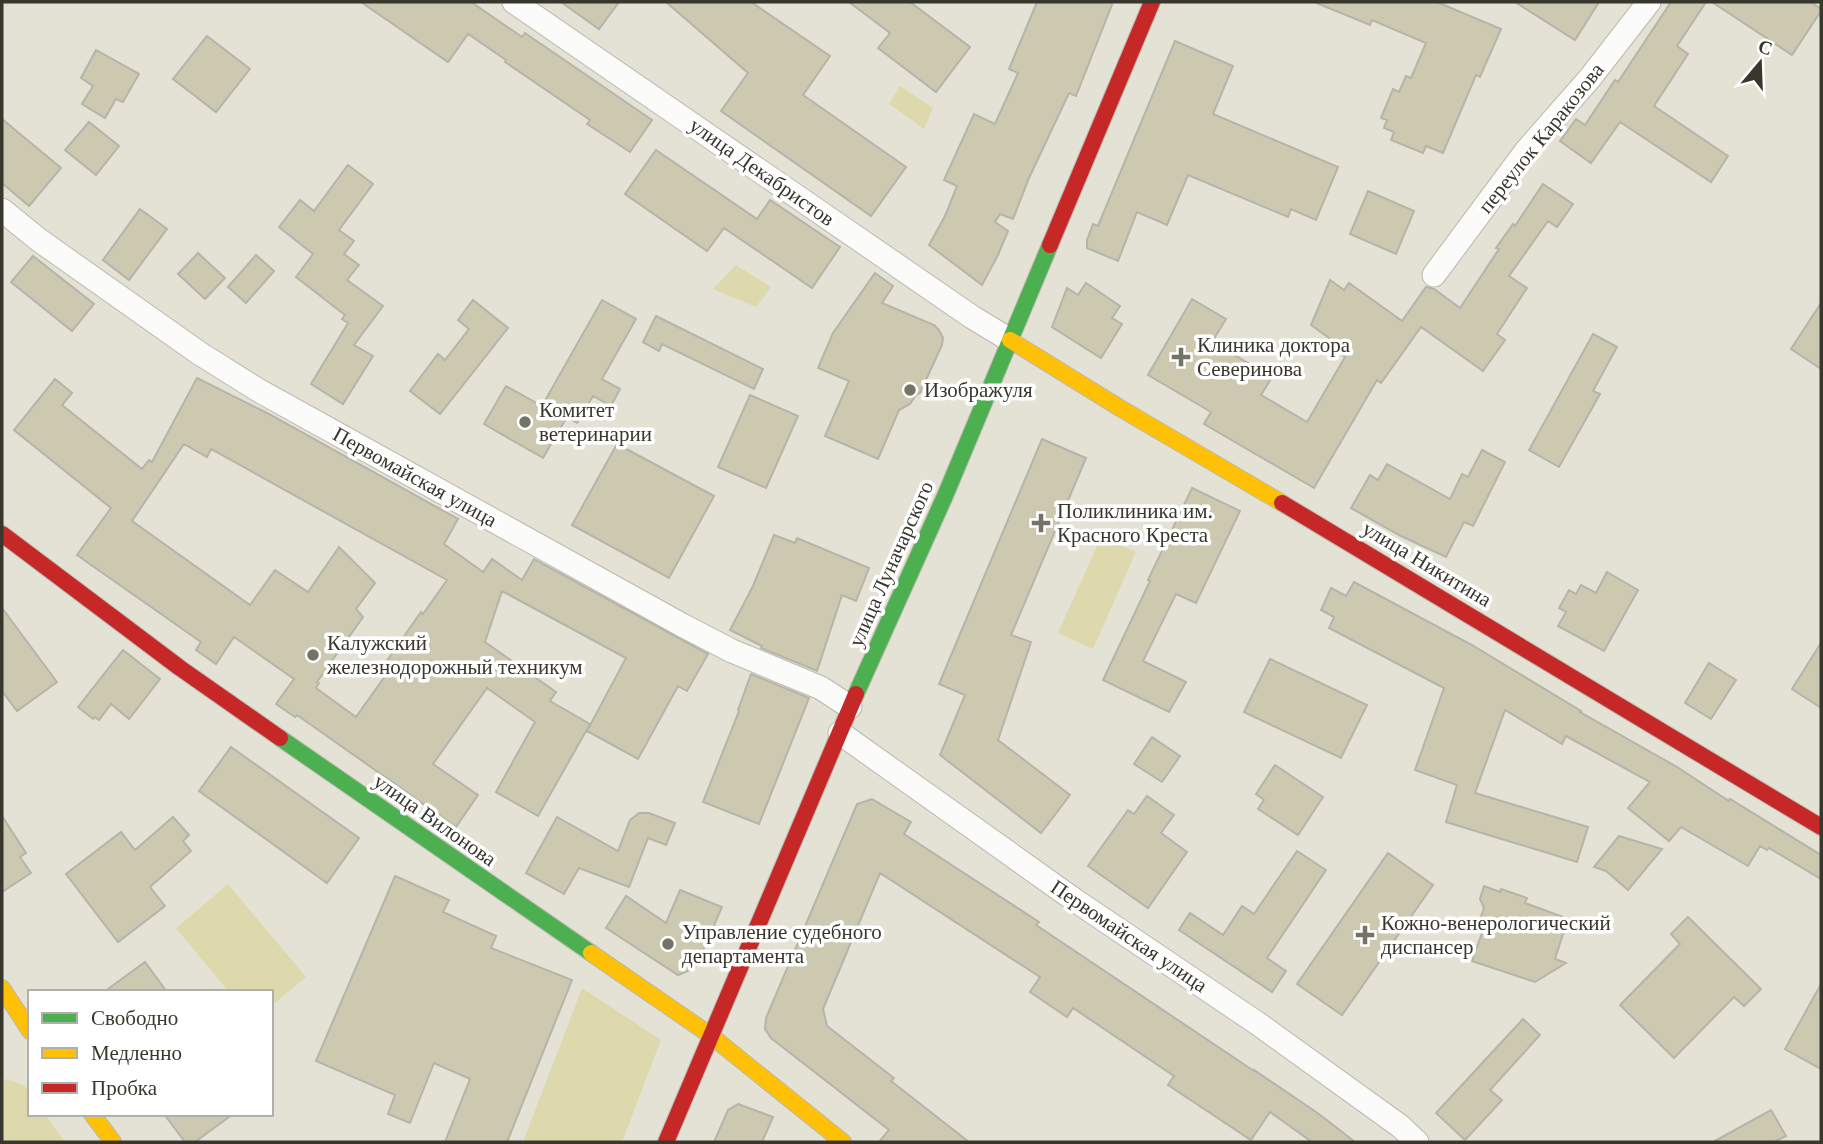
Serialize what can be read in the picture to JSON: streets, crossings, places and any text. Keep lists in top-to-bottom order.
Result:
{
  "streets": {
    "street": [
      "переулок Каракозова",
      "улица Декабристов",
      "Первомайская улица",
      "улица Луначарского",
      "улица Никитина",
      "улица Вилонова"
    ]
  },
  "crossings": [
    ["улица Декабристов", "улица Луначарского"],
    ["улица Декабристов", "улица Никитина"],
    ["Первомайская улица", "улица Луначарского"],
    ["улица Луначарского", "улица Никитина"],
    ["улица Луначарского", "улица Вилонова"]
  ],
  "places": {
    "health": ["Клиника доктора Северинова", "Поликлиника им. Красного Креста", "Кожно-венерологический диспансер"],
    "other": [
      "Изображуля",
      "Комитет ветеринарии",
      "Калужский железнодорожный техникум",
      "Управление судебного департамента"
    ]
  },
  "legend": ["Свободно", "Медленно", "Пробка"],
  "north": "top"
}
